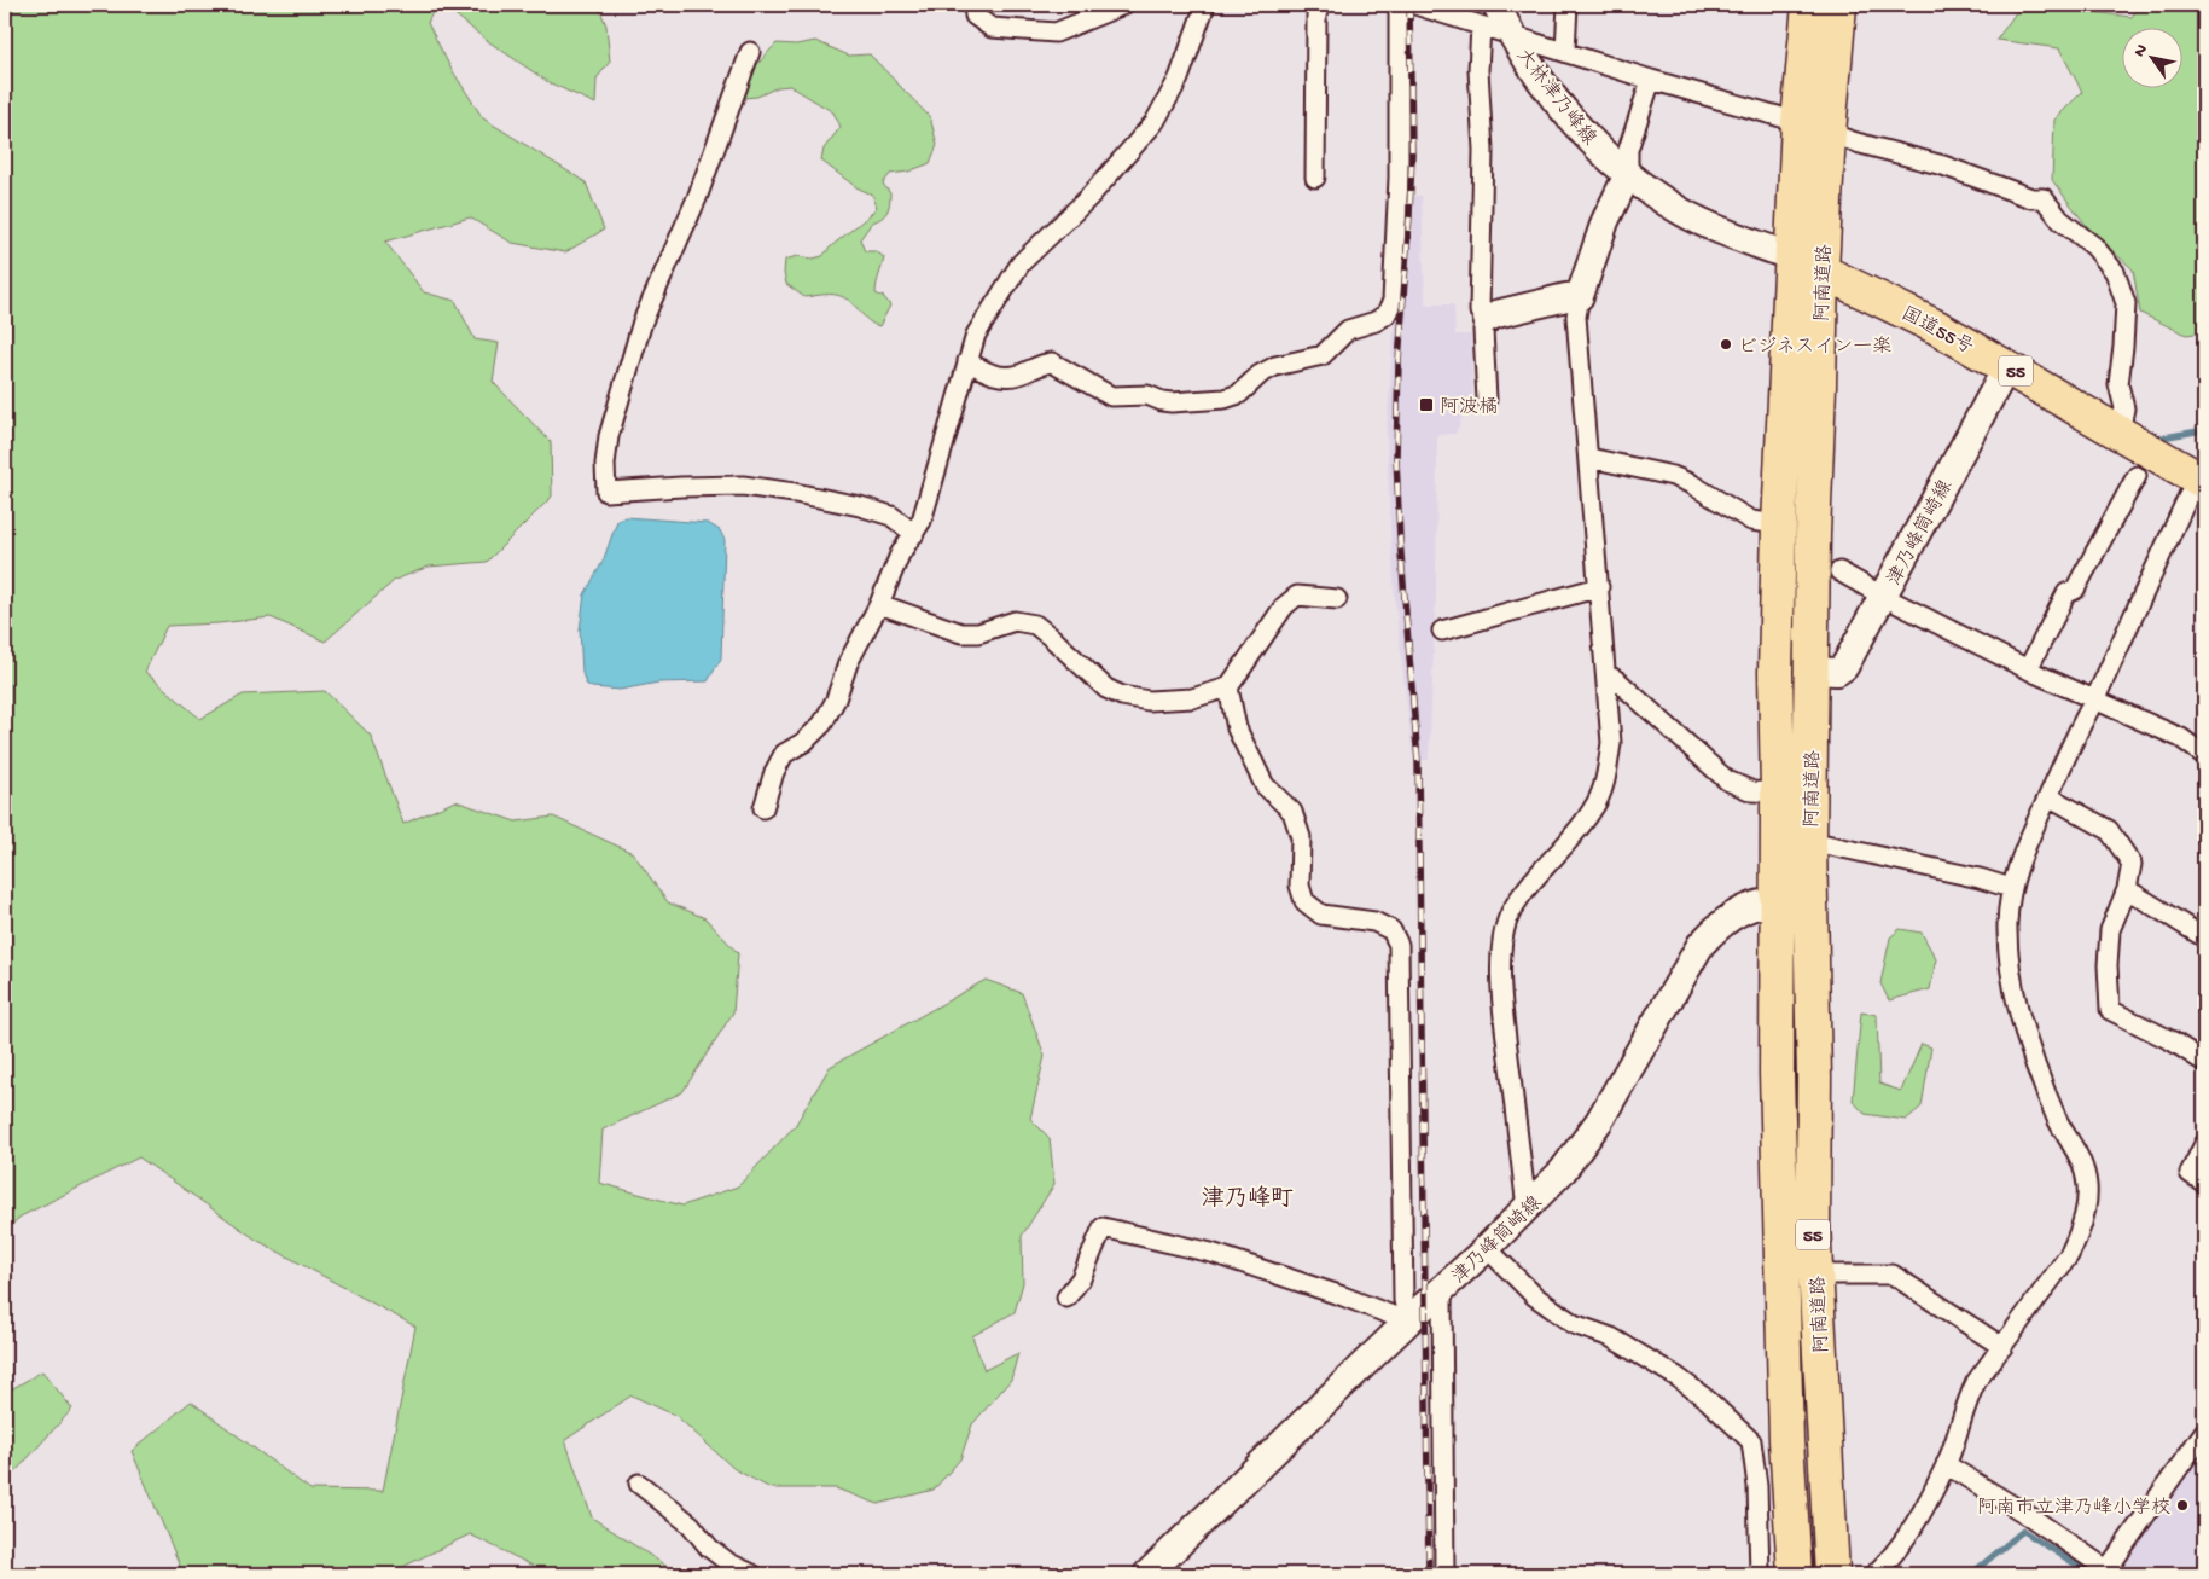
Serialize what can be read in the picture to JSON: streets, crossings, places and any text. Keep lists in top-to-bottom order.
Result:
{
  "streets": {
    "highway": ["阿南道路", "国道55号", "55"],
    "main road": ["大林津乃峰線", "津乃峰筒崎線"]
  },
  "crossings": [
    ["大林津乃峰線", "阿南道路"],
    ["大林津乃峰線", "国道55号"],
    ["阿南道路", "国道55号"],
    ["阿南道路", "津乃峰筒崎線"],
    ["国道55号", "津乃峰筒崎線"]
  ],
  "districts": ["津乃峰町"],
  "places": {
    "other": ["ビジネスイン一楽", "阿南市立津乃峰小学校"],
    "transit": ["阿波橘"]
  },
  "north": "top left"
}
